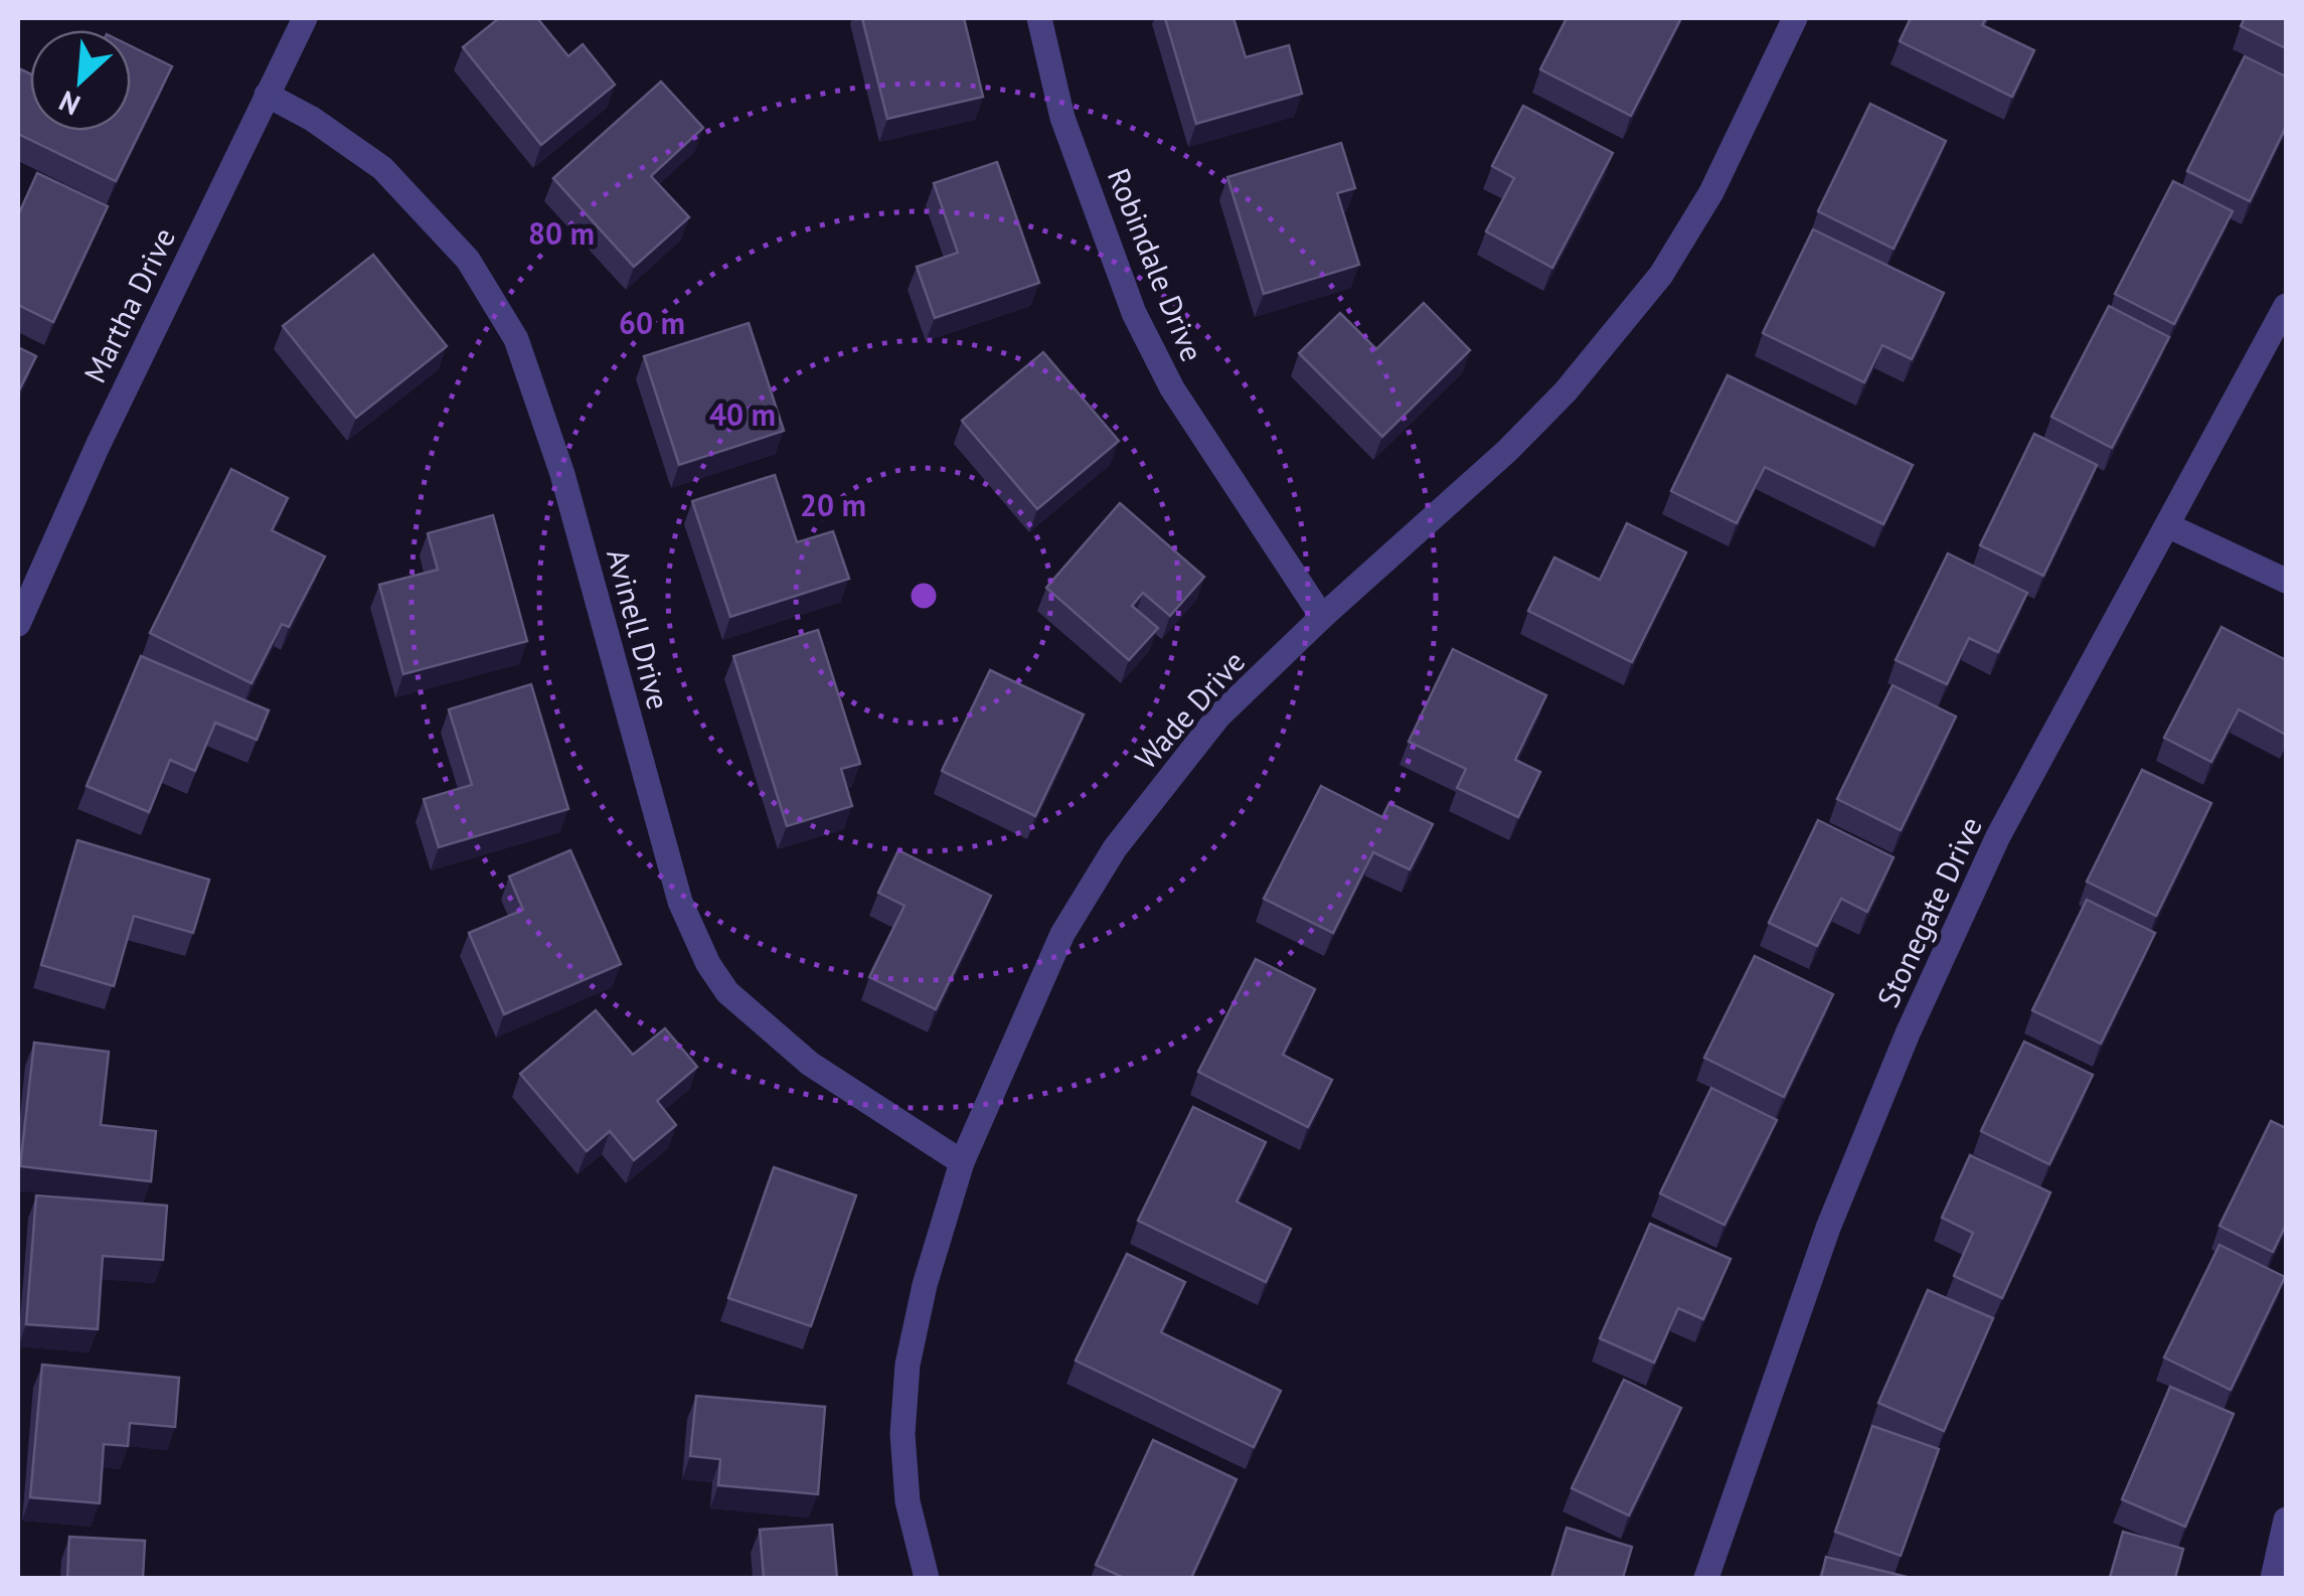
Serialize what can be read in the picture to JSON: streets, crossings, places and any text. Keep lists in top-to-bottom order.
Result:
{
  "streets": {
    "street": [
      "Robindale Drive",
      "Martha Drive",
      "Avinell Drive",
      "Wade Drive",
      "Stonegate Drive"
    ]
  },
  "crossings": [
    ["Robindale Drive", "Wade Drive"],
    ["Martha Drive", "Avinell Drive"],
    ["Avinell Drive", "Wade Drive"]
  ],
  "north": "bottom left",
  "rings": [
    "80 m",
    "60 m",
    "40 m",
    "20 m"
  ]
}
